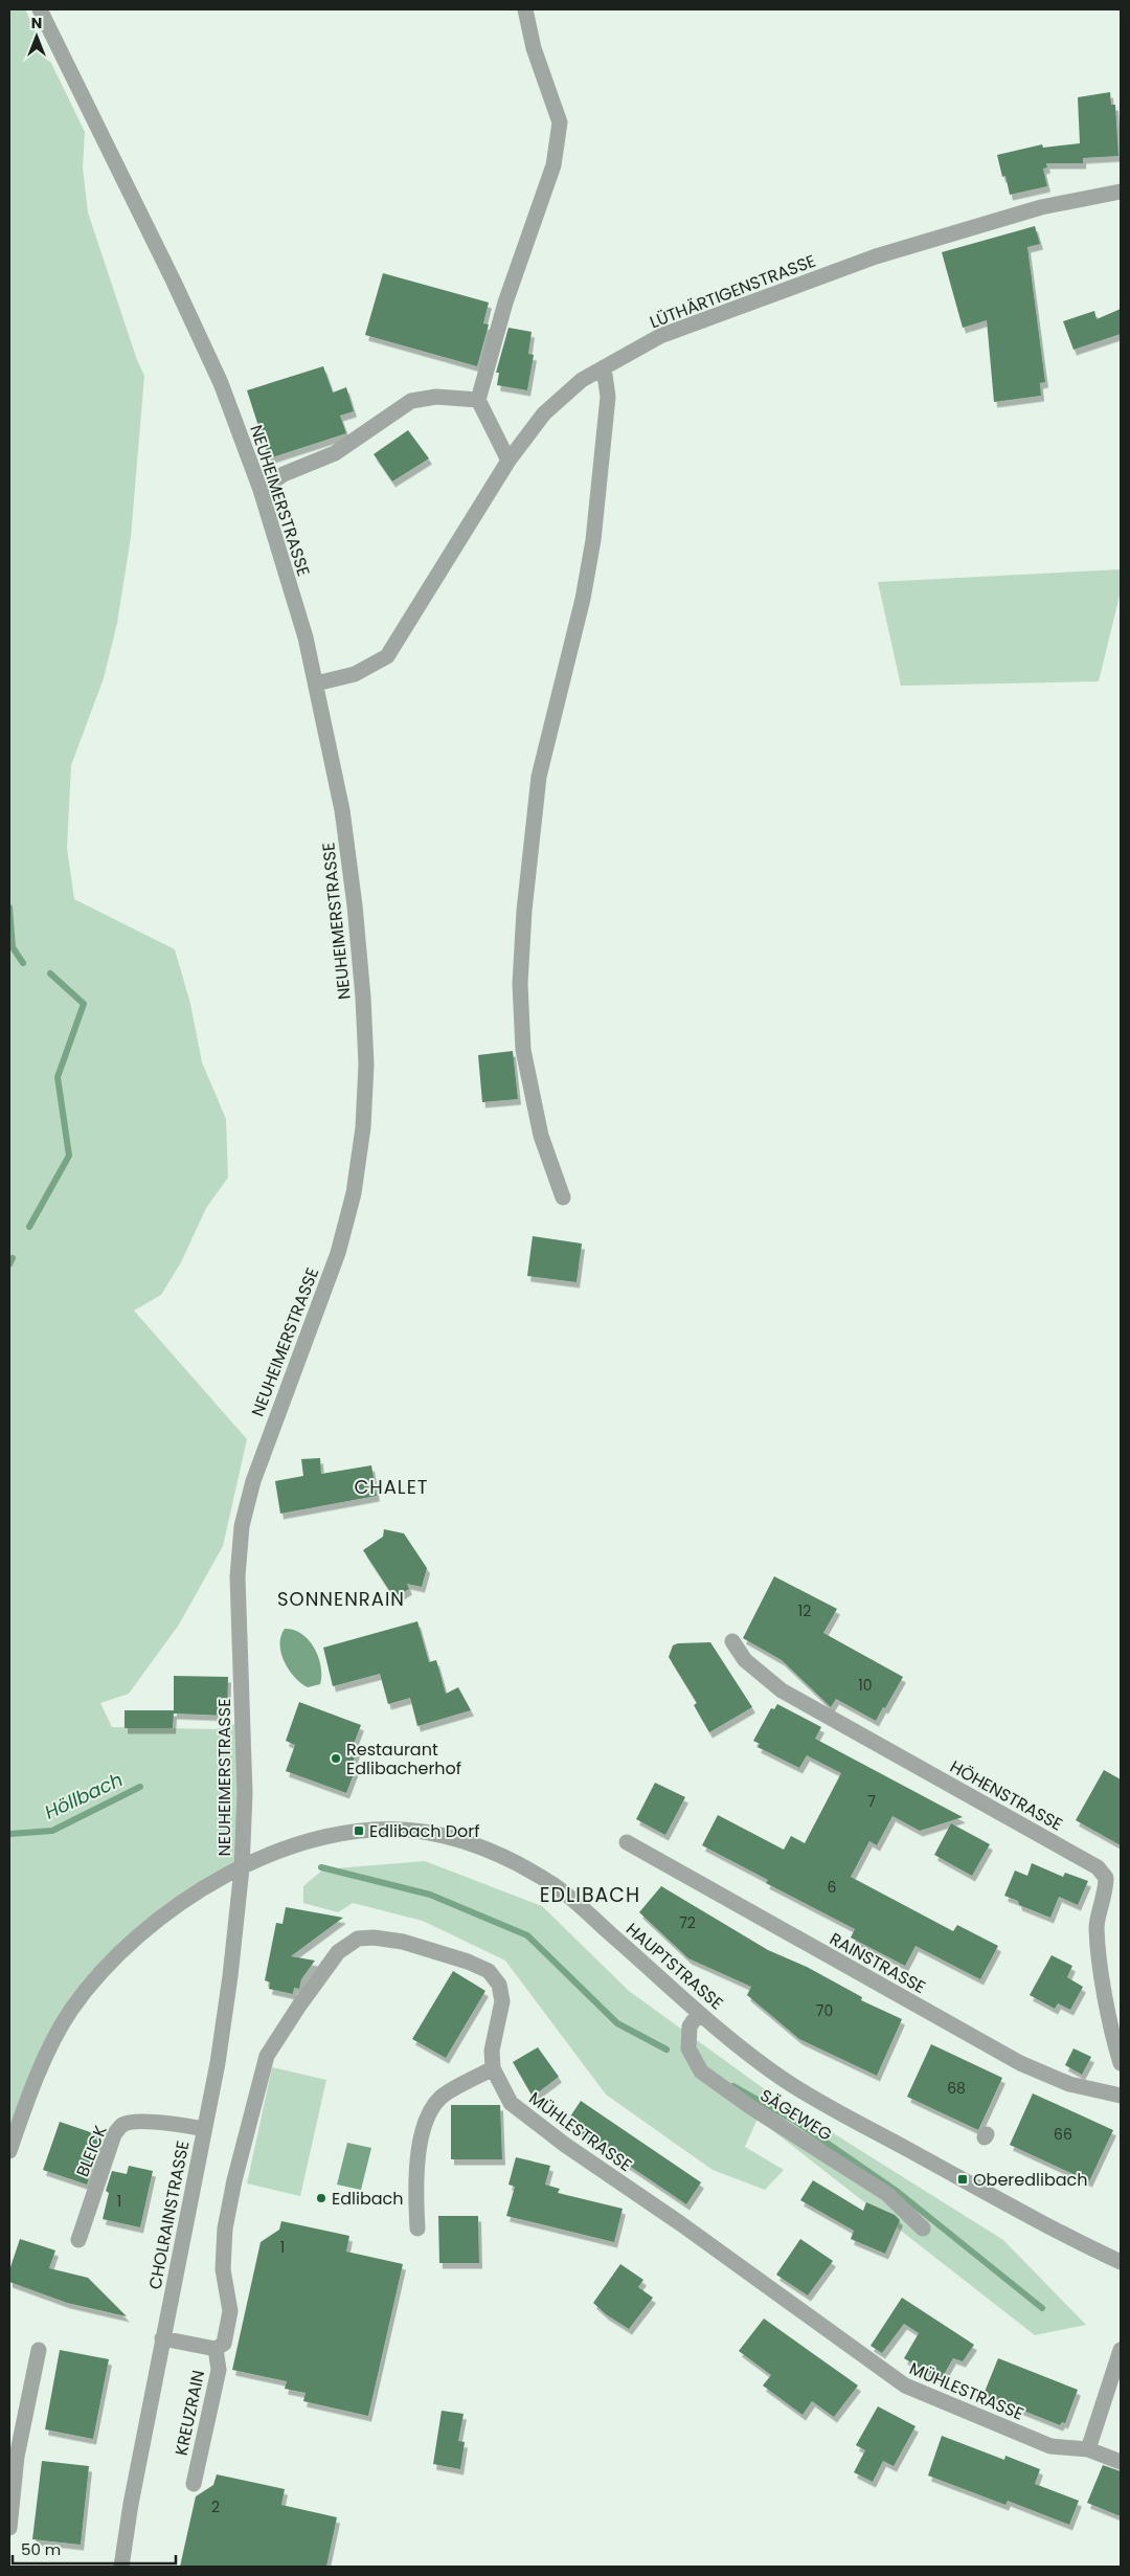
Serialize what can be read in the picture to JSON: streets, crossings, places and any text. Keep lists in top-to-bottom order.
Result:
{
  "streets": {
    "street": [
      "LÜTHÄRTIGENSTRASSE",
      "NEUHEIMERSTRASSE",
      "HÖHENSTRASSE",
      "RAINSTRASSE",
      "HAUPTSTRASSE",
      "SÄGEWEG",
      "MÜHLESTRASSE",
      "BLEICK",
      "CHOLRAINSTRASSE",
      "KREUZRAIN"
    ]
  },
  "crossings": [
    ["LÜTHÄRTIGENSTRASSE", "NEUHEIMERSTRASSE"],
    ["NEUHEIMERSTRASSE", "HAUPTSTRASSE"],
    ["NEUHEIMERSTRASSE", "CHOLRAINSTRASSE"],
    ["HAUPTSTRASSE", "SÄGEWEG"],
    ["HAUPTSTRASSE", "CHOLRAINSTRASSE"],
    ["MÜHLESTRASSE", "KREUZRAIN"],
    ["BLEICK", "CHOLRAINSTRASSE"]
  ],
  "districts": ["CHALET", "SONNENRAIN", "EDLIBACH"],
  "water": ["Höllbach"],
  "places": {
    "other": ["Restaurant Edlibacherhof", "Edlibach"],
    "transit": ["Edlibach Dorf", "Oberedlibach"]
  },
  "house_numbers": [
    "12",
    "10",
    "7",
    "6",
    "72",
    "70",
    "68",
    "66",
    "1",
    "1",
    "2"
  ],
  "scale_bar": "50 m",
  "north": "top"
}
